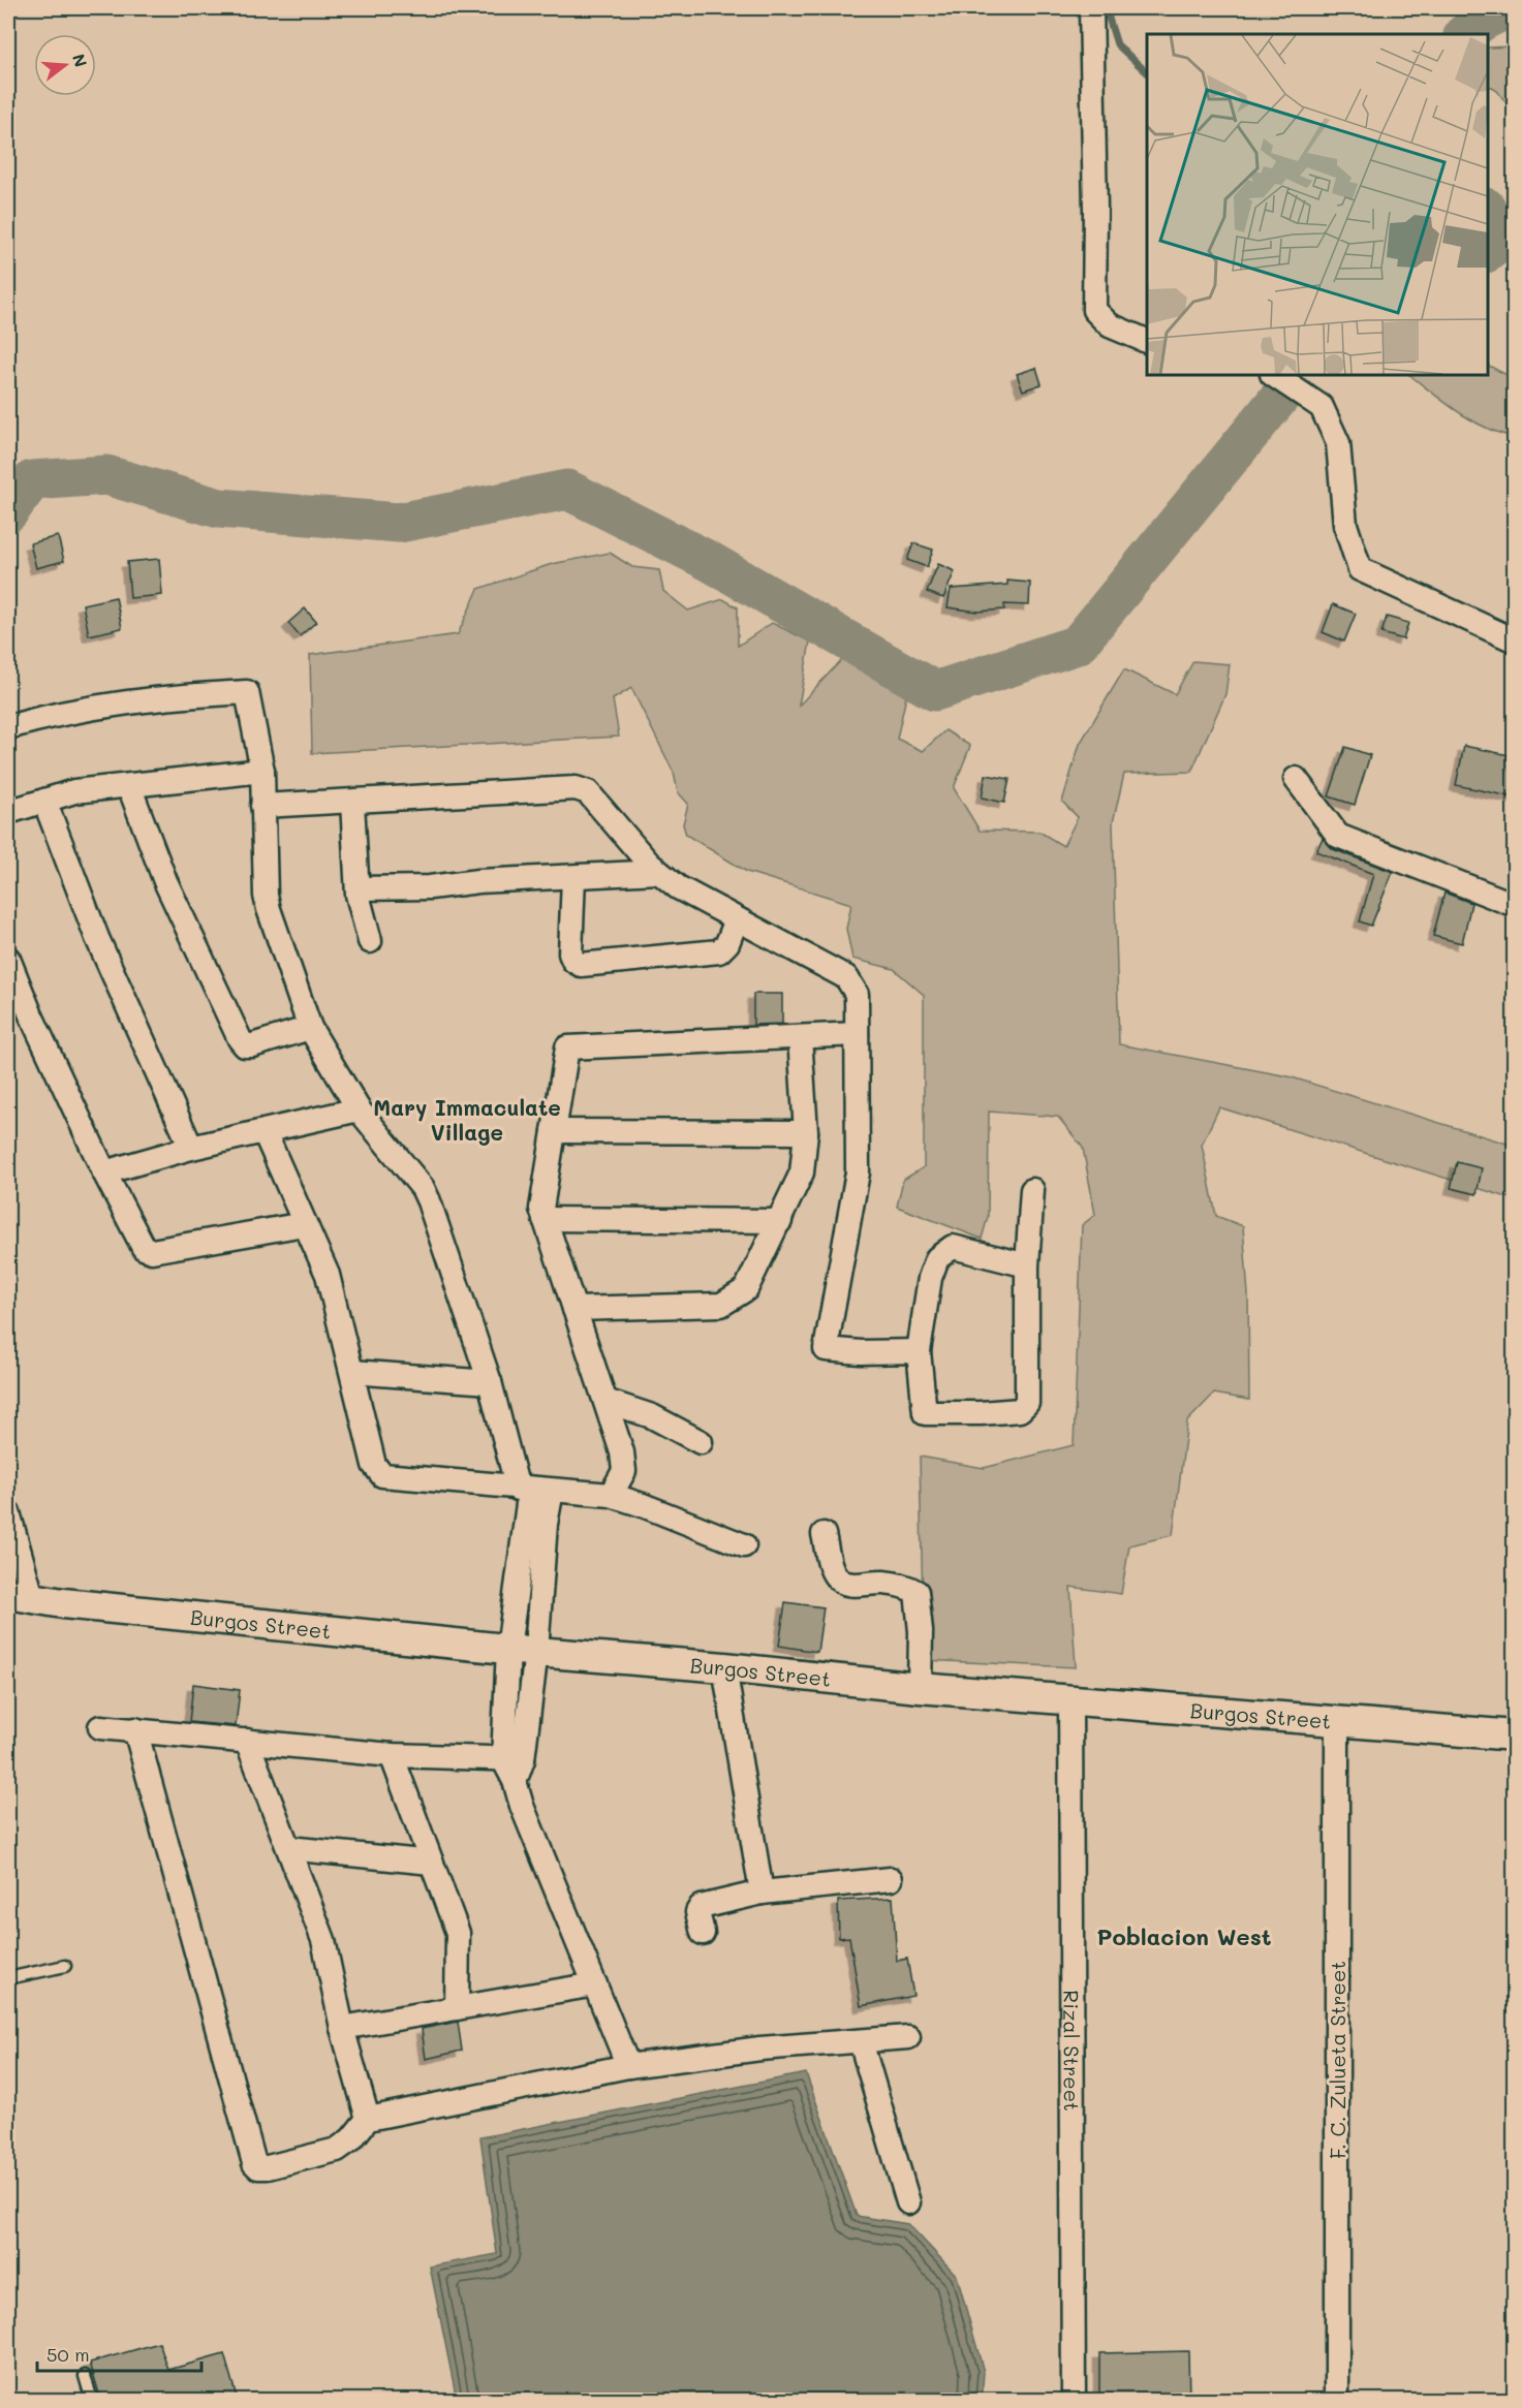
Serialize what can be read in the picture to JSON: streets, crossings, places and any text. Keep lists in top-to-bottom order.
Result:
{
  "streets": {
    "street": ["Burgos Street", "Rizal Street", "F. C. Zulueta Street"]
  },
  "crossings": [
    ["Burgos Street", "Rizal Street"],
    ["Burgos Street", "F. C. Zulueta Street"]
  ],
  "districts": ["Mary Immaculate Village", "Poblacion West"],
  "scale_bar": "50 m",
  "north": "right"
}
